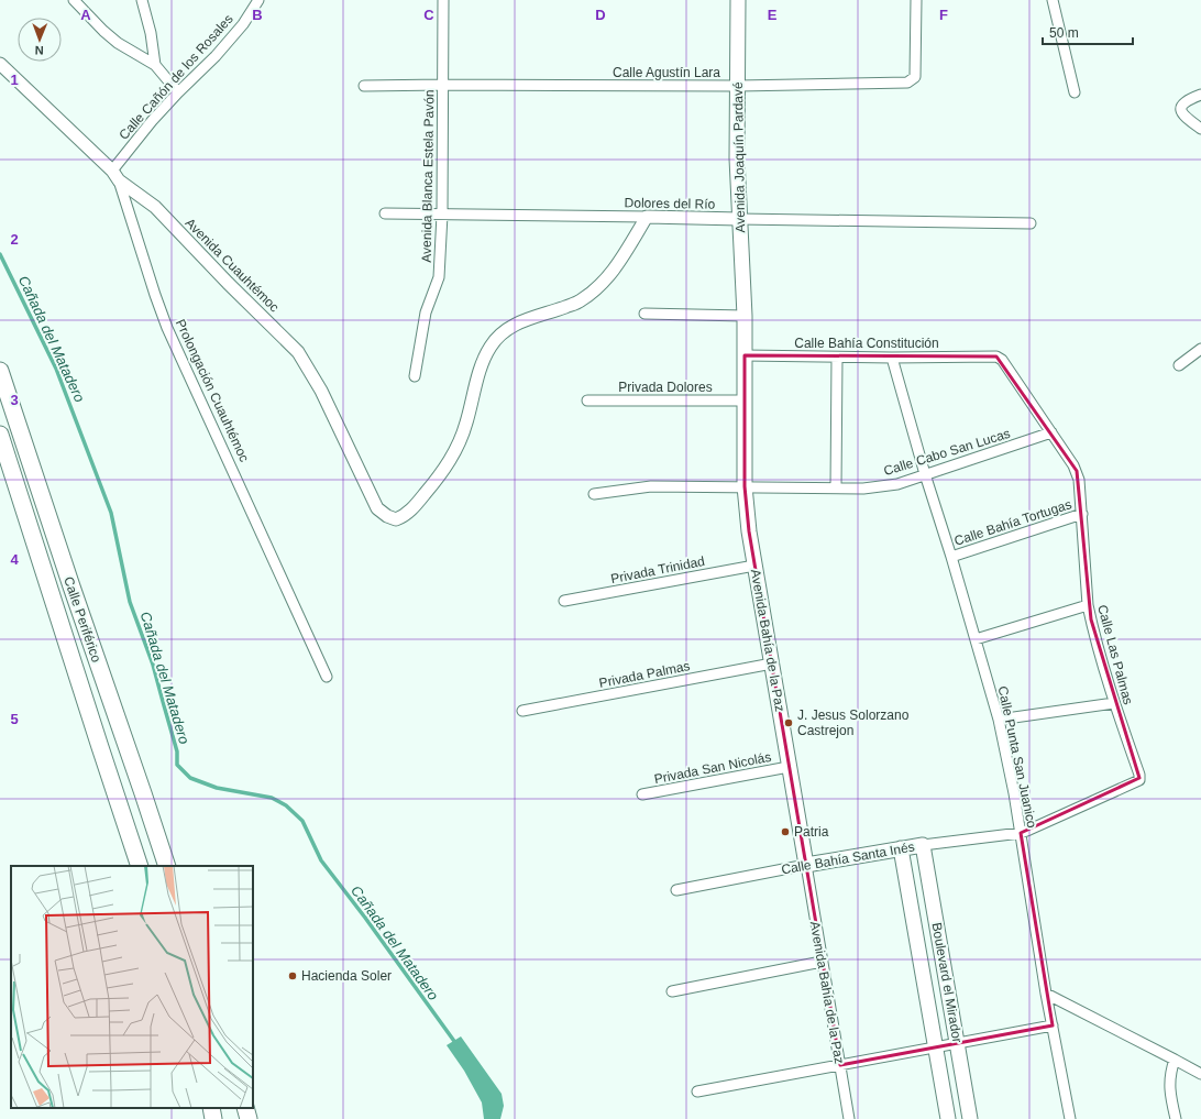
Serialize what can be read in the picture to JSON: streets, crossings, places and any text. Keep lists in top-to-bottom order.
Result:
{
  "streets": {
    "highway": ["Calle Periférico"],
    "main road": [
      "Avenida Joaquín Pardavé",
      "Avenida Bahía de la Paz",
      "Calle Bahía Santa Inés",
      "Boulevard el Mirador"
    ],
    "street": [
      "Calle Agustín Lara",
      "Calle Cañón de los Rosales",
      "Avenida Blanca Estela Pavón",
      "Dolores del Río",
      "Avenida Cuauhtémoc",
      "Calle Bahía Constitución",
      "Privada Dolores",
      "Prolongación Cuauhtémoc",
      "Calle Cabo San Lucas",
      "Calle Bahía Tortugas",
      "Privada Trinidad",
      "Calle Las Palmas",
      "Privada Palmas",
      "Calle Punta San Juanico",
      "Privada San Nicolás"
    ]
  },
  "crossings": [
    ["Calle Agustín Lara", "Avenida Joaquín Pardavé"],
    ["Calle Agustín Lara", "Avenida Blanca Estela Pavón"],
    ["Calle Cañón de los Rosales", "Avenida Cuauhtémoc"],
    ["Calle Cañón de los Rosales", "Prolongación Cuauhtémoc"],
    ["Avenida Joaquín Pardavé", "Dolores del Río"],
    ["Avenida Joaquín Pardavé", "Avenida Bahía de la Paz"],
    ["Avenida Blanca Estela Pavón", "Dolores del Río"],
    ["Dolores del Río", "Avenida Cuauhtémoc"],
    ["Avenida Cuauhtémoc", "Prolongación Cuauhtémoc"],
    ["Calle Bahía Constitución", "Avenida Bahía de la Paz"],
    ["Calle Bahía Constitución", "Calle Las Palmas"],
    ["Calle Bahía Constitución", "Calle Punta San Juanico"],
    ["Privada Dolores", "Avenida Bahía de la Paz"],
    ["Calle Cabo San Lucas", "Avenida Bahía de la Paz"],
    ["Calle Cabo San Lucas", "Calle Las Palmas"],
    ["Calle Cabo San Lucas", "Calle Punta San Juanico"],
    ["Calle Bahía Tortugas", "Calle Las Palmas"],
    ["Calle Bahía Tortugas", "Calle Punta San Juanico"],
    ["Privada Trinidad", "Avenida Bahía de la Paz"],
    ["Avenida Bahía de la Paz", "Privada Palmas"],
    ["Avenida Bahía de la Paz", "Privada San Nicolás"],
    ["Avenida Bahía de la Paz", "Calle Bahía Santa Inés"],
    ["Calle Las Palmas", "Calle Punta San Juanico"],
    ["Calle Las Palmas", "Calle Bahía Santa Inés"],
    ["Calle Punta San Juanico", "Calle Bahía Santa Inés"],
    ["Calle Bahía Santa Inés", "Boulevard el Mirador"]
  ],
  "water": ["Cañada del Matadero"],
  "places": ["J. Jesus Solorzano Castrejon", "Patria", "Hacienda Soler"],
  "scale_bar": "50 m",
  "north": "bottom",
  "grid": {
    "columns": [
      "A",
      "B",
      "C",
      "D",
      "E",
      "F"
    ],
    "rows": [
      "1",
      "2",
      "3",
      "4",
      "5"
    ]
  }
}
